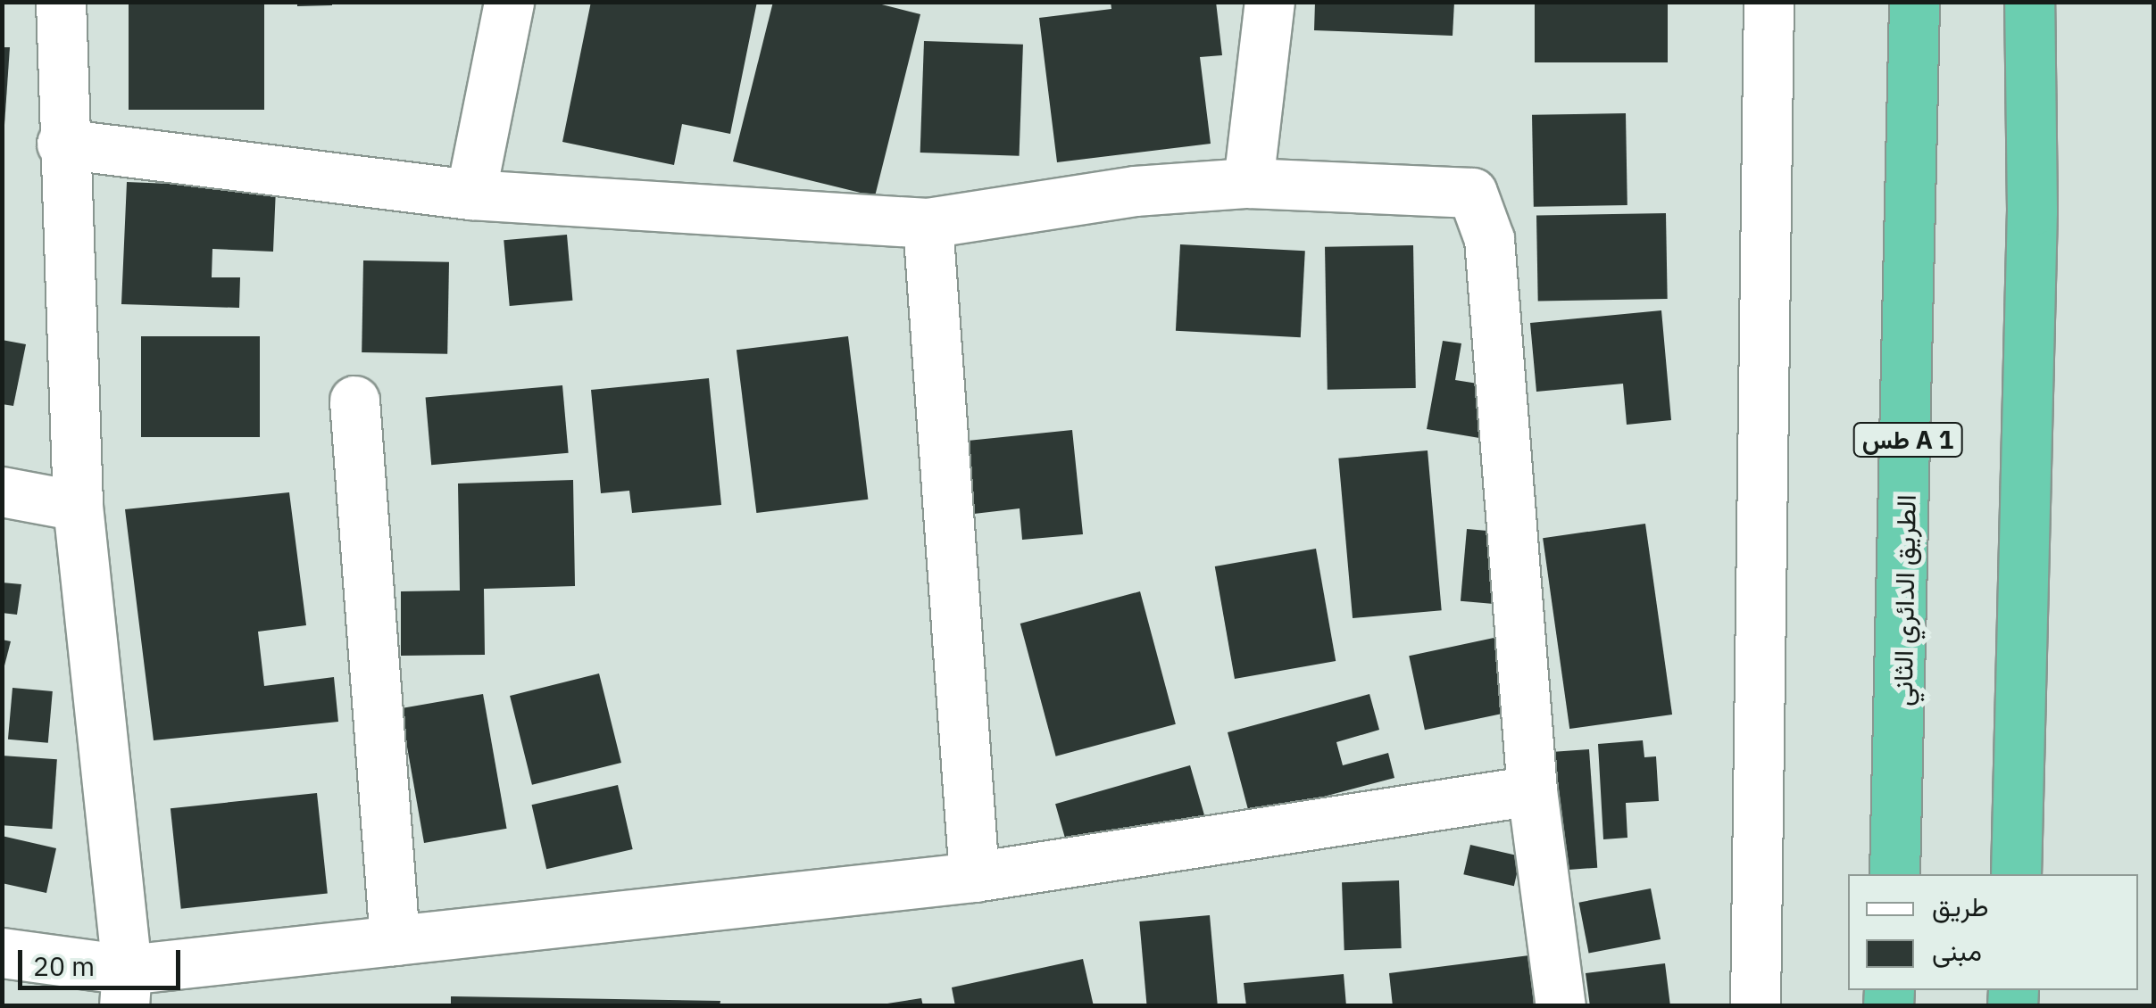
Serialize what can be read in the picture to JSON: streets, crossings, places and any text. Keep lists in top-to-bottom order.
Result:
{
  "streets": {
    "highway": ["طس A 1", "الطريق الدائري الثاني"]
  },
  "legend": ["طريق", "مبنى"],
  "scale_bar": "20 m"
}
